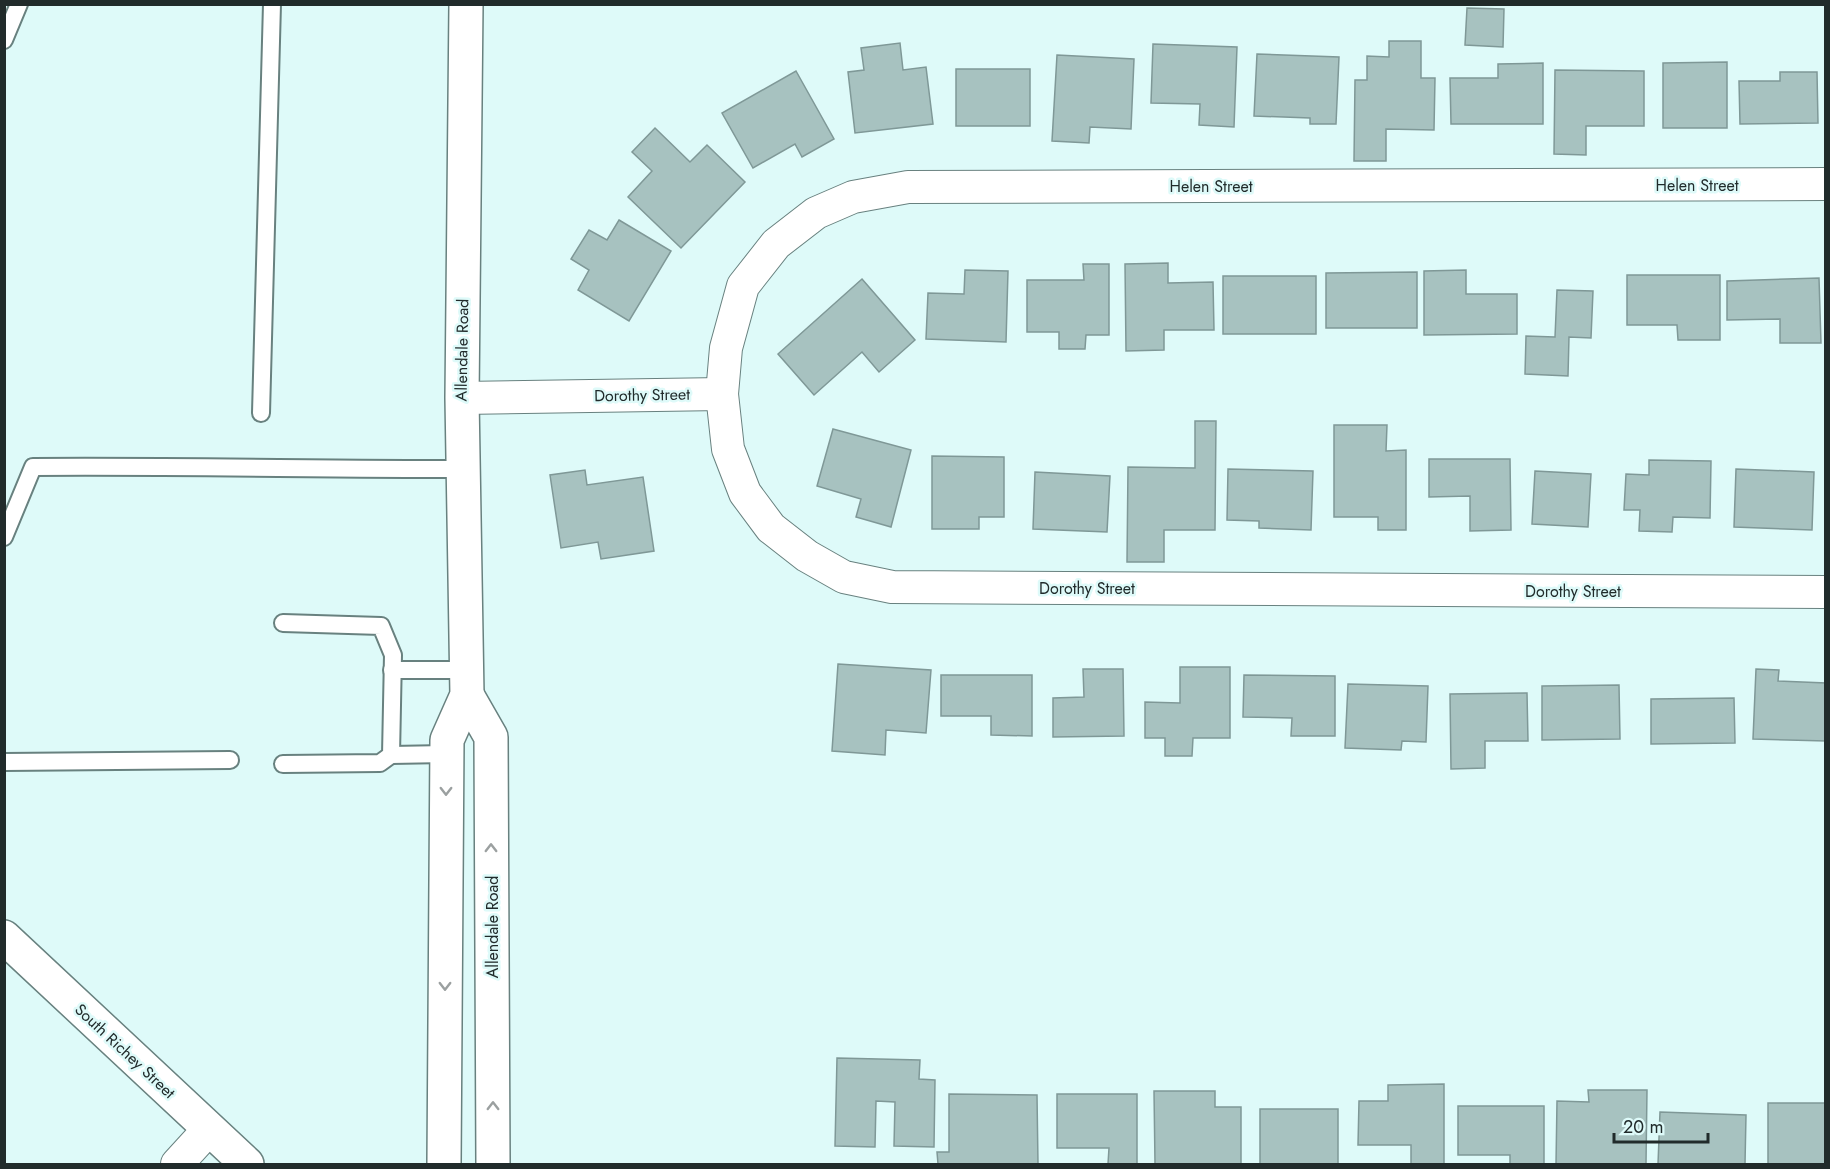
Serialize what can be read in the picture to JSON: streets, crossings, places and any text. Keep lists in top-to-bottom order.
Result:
{
  "streets": {
    "street": [
      "Helen Street",
      "Allendale Road",
      "Dorothy Street",
      "South Richey Street"
    ]
  },
  "crossings": [
    ["Helen Street", "Dorothy Street"],
    ["Allendale Road", "Dorothy Street"]
  ],
  "scale_bar": "20 m"
}
